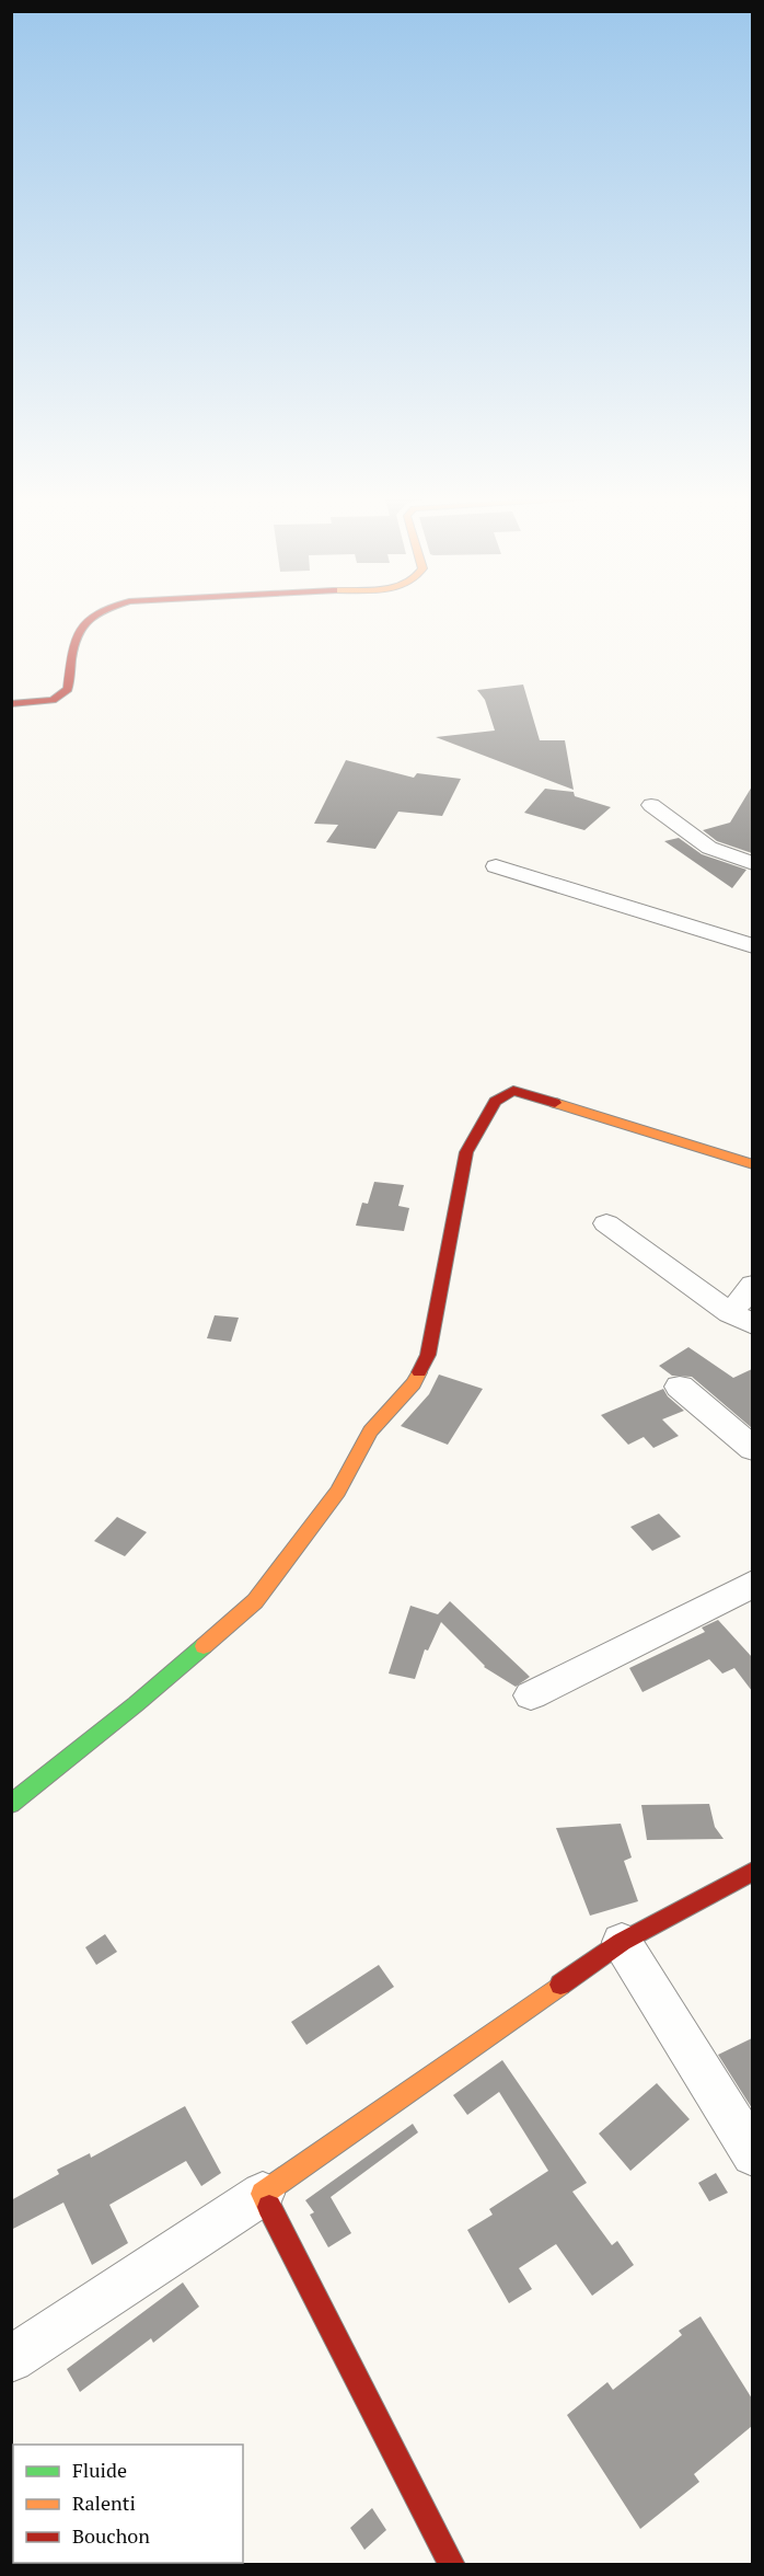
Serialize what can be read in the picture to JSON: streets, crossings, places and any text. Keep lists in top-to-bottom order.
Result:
{
  "legend": ["Fluide", "Ralenti", "Bouchon"]
}
